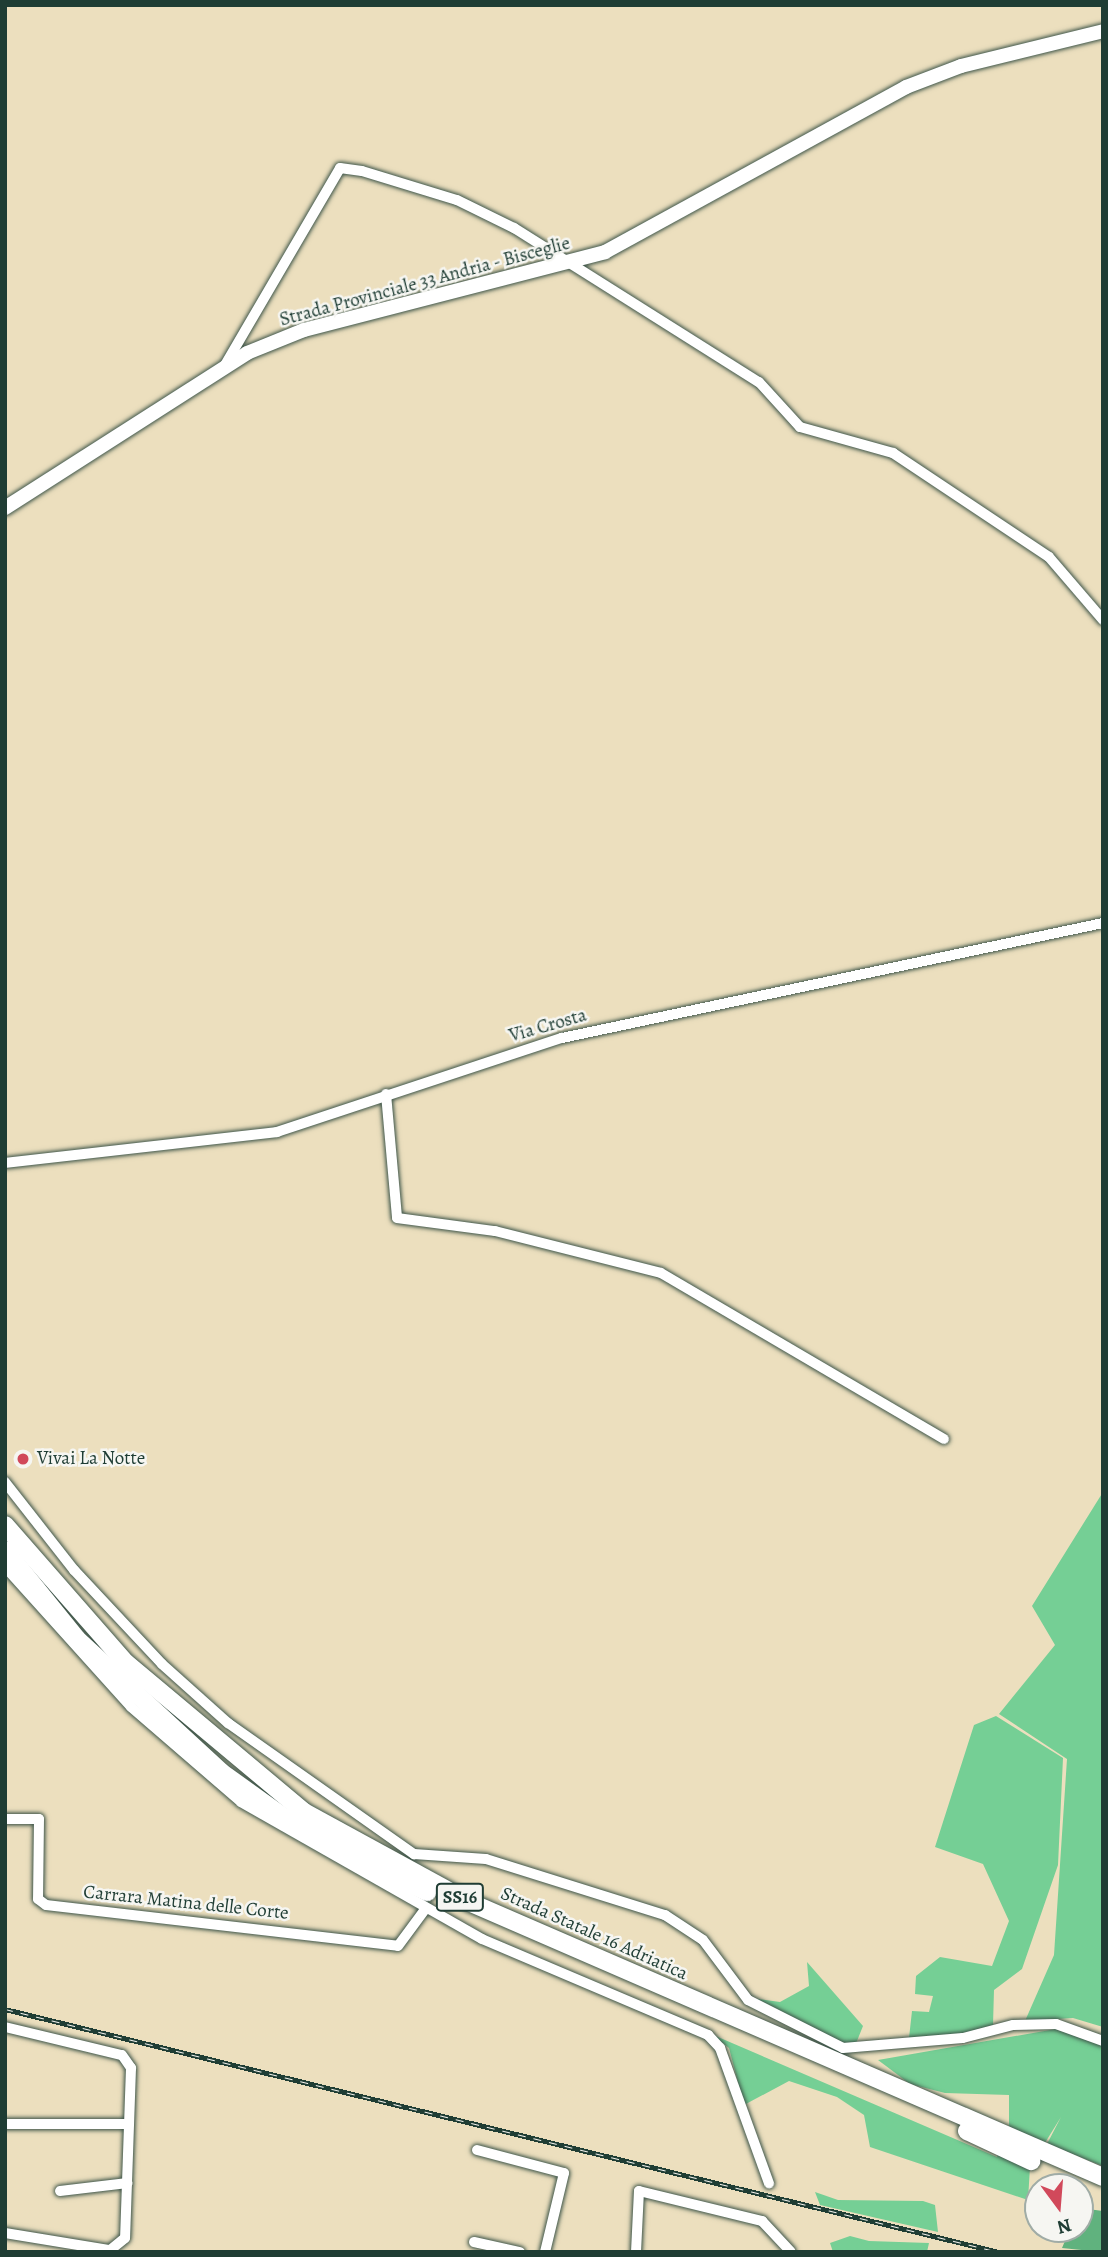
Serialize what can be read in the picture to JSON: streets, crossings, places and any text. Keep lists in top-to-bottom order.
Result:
{
  "streets": {
    "highway": ["SS16", "Strada Statale 16 Adriatica"],
    "main road": ["Strada Provinciale 33 Andria - Bisceglie"],
    "street": ["Via Crosta", "Carrara Matina delle Corte"]
  },
  "places": ["Vivai La Notte"],
  "north": "bottom"
}
